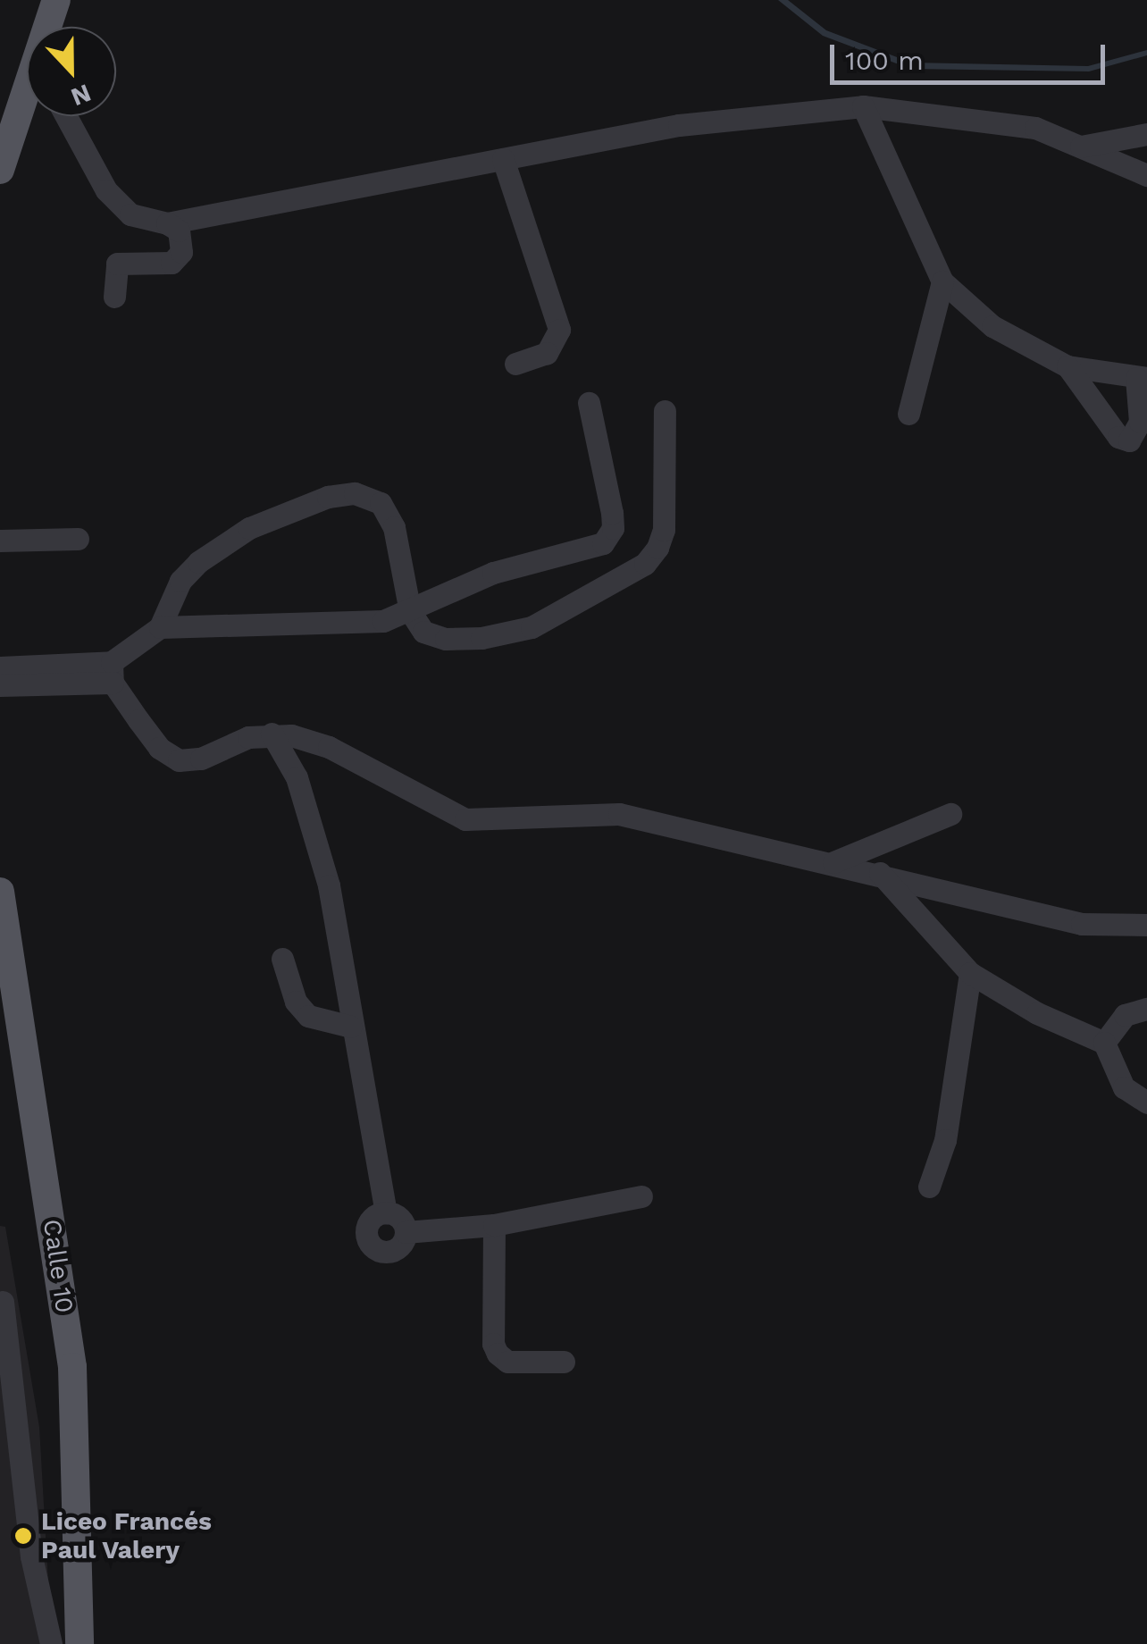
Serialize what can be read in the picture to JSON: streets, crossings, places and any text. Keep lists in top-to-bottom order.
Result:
{
  "streets": {
    "main road": ["Calle 10"]
  },
  "places": ["Liceo Francés Paul Valery"],
  "scale_bar": "100 m",
  "north": "bottom"
}
